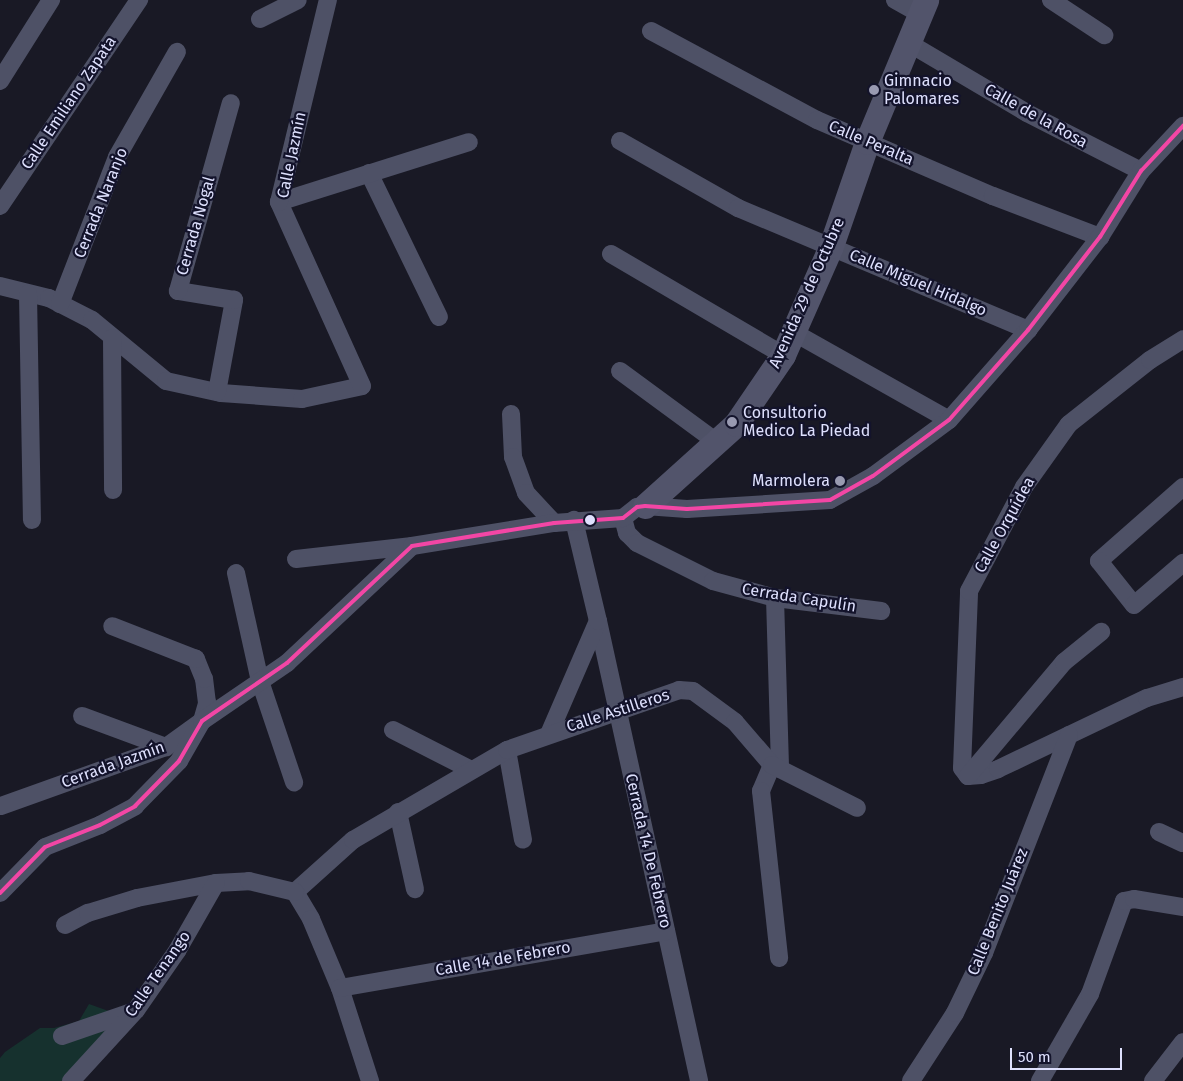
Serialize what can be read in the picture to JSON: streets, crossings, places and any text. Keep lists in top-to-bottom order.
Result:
{
  "streets": {
    "street": [
      "Calle Emiliano Zapata",
      "Calle de la Rosa",
      "Calle Peralta",
      "Calle Jazmín",
      "Cerrada Naranjo",
      "Cerrada Nogal",
      "Calle Miguel Hidalgo",
      "Avenida 29 de Octubre",
      "Calle Orquídea",
      "Cerrada Capulín",
      "Calle Astilleros",
      "Cerrada Jazmín",
      "Cerrada 14 De Febrero",
      "Calle Benito Juárez",
      "Calle 14 de Febrero",
      "Calle Tenango"
    ]
  },
  "crossings": [
    ["Calle de la Rosa", "Avenida 29 de Octubre"],
    ["Calle Peralta", "Avenida 29 de Octubre"],
    ["Calle Jazmín", "Cerrada Nogal"],
    ["Calle Miguel Hidalgo", "Avenida 29 de Octubre"],
    ["Avenida 29 de Octubre", "Cerrada Capulín"],
    ["Avenida 29 de Octubre", "Cerrada Jazmín"],
    ["Avenida 29 de Octubre", "Cerrada 14 De Febrero"],
    ["Calle Astilleros", "Cerrada 14 De Febrero"],
    ["Cerrada 14 De Febrero", "Calle 14 de Febrero"]
  ],
  "places": ["Gimnacio Palomares", "Consultorio Medico La Piedad", "Marmolera"],
  "scale_bar": "50 m"
}
